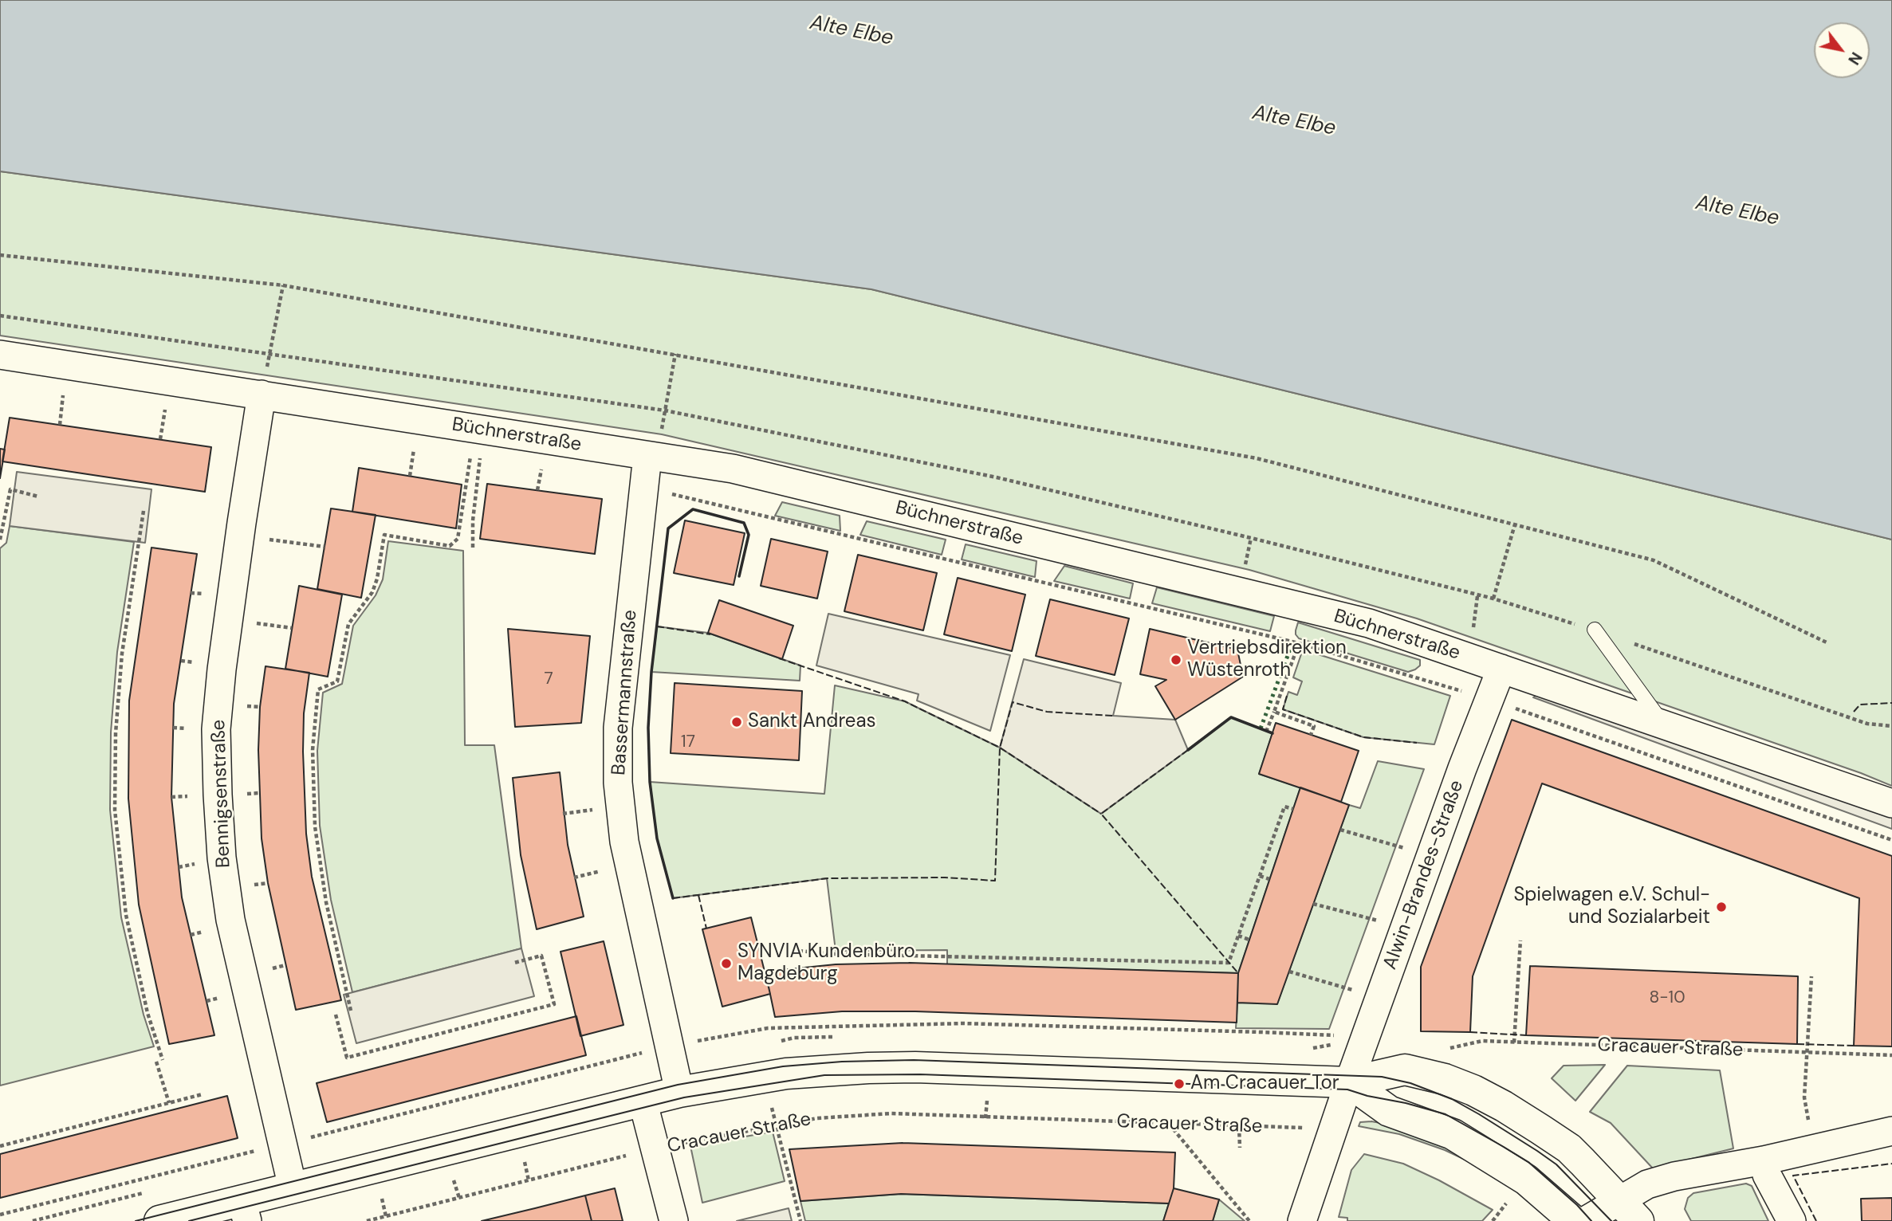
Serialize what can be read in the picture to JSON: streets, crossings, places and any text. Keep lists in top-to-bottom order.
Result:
{
  "streets": {
    "street": [
      "Büchnerstraße",
      "Bassermannstraße",
      "Bennigsenstraße",
      "Alwin-Brandes-Straße"
    ],
    "path": ["Cracauer Straße"]
  },
  "crossings": [
    ["Büchnerstraße", "Bassermannstraße"],
    ["Büchnerstraße", "Bennigsenstraße"],
    ["Büchnerstraße", "Alwin-Brandes-Straße"],
    ["Alwin-Brandes-Straße", "Cracauer Straße"]
  ],
  "water": ["Alte Elbe"],
  "places": [
    "Vertriebsdirektion Wüstenroth",
    "Sankt Andreas",
    "Spielwagen e.V. Schul- und Sozialarbeit",
    "SYNVIA Kundenbüro Magdeburg",
    "Am Cracauer Tor"
  ],
  "house_numbers": ["7", "17", "8-10"],
  "north": "bottom right"
}
